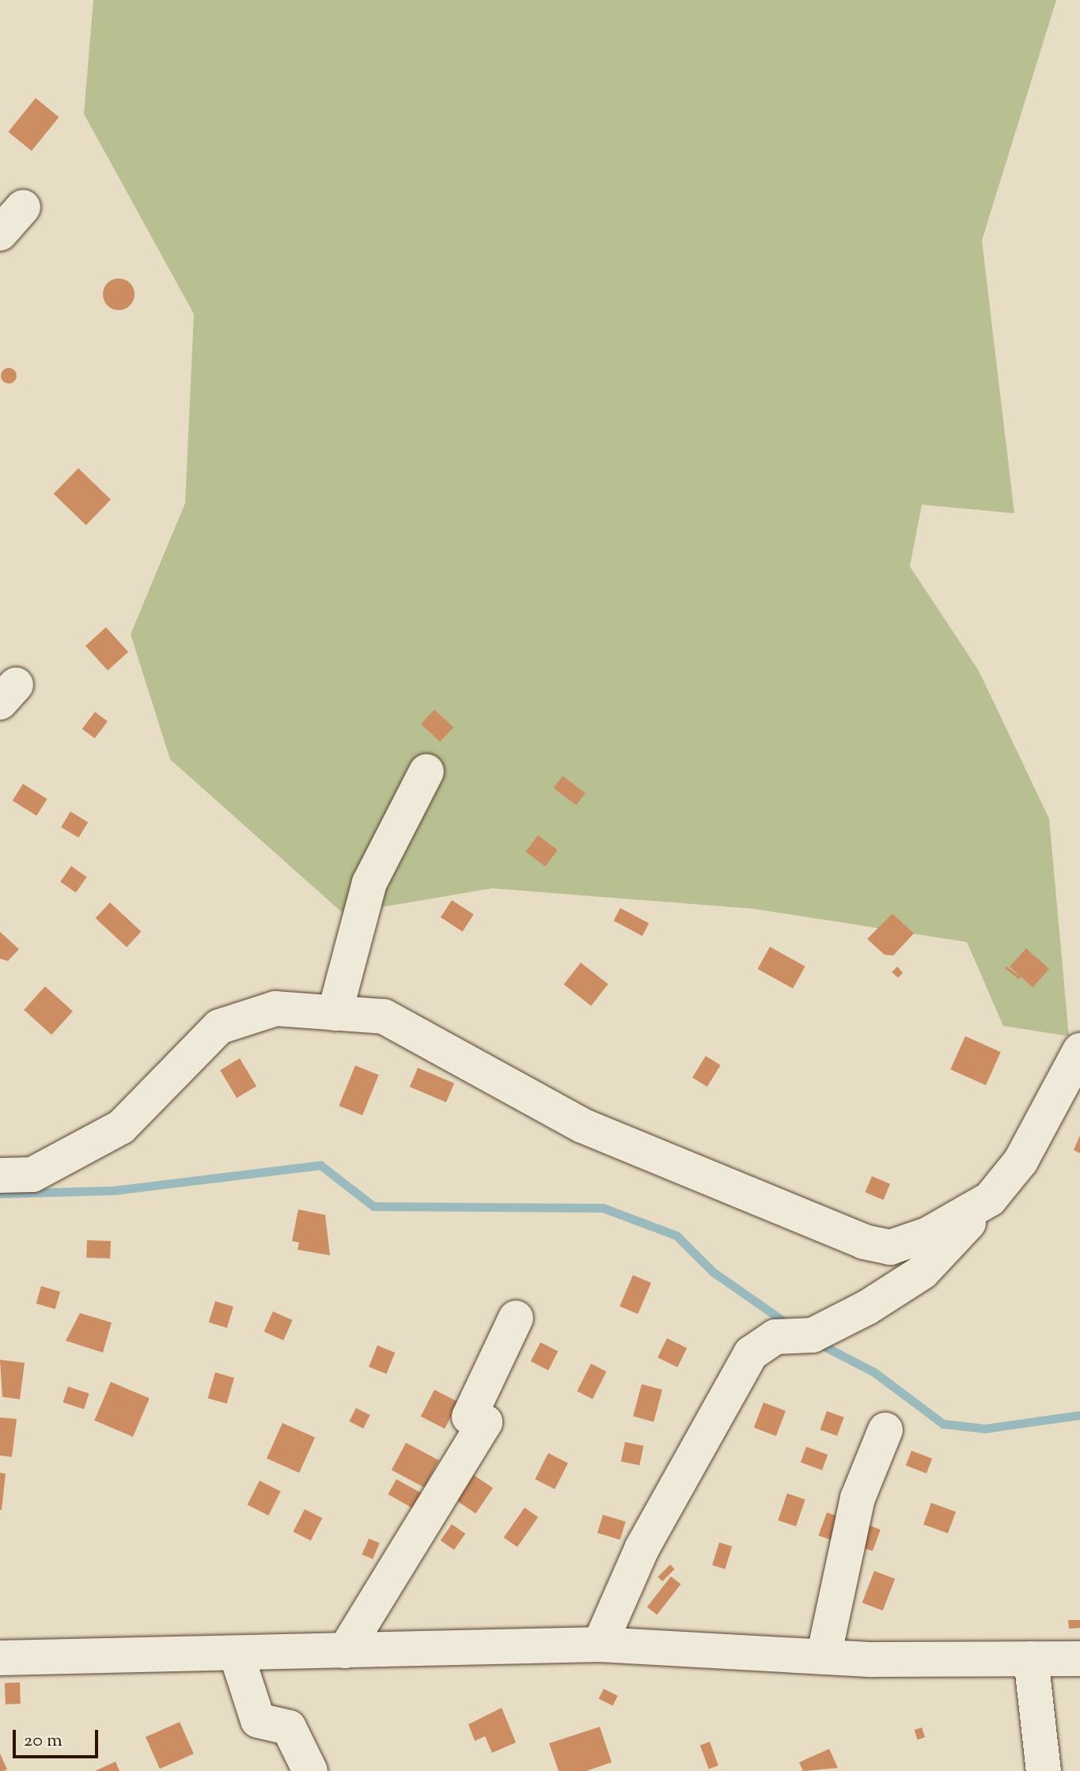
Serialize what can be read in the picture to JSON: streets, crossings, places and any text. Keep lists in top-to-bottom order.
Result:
{
  "scale_bar": "20 m"
}
